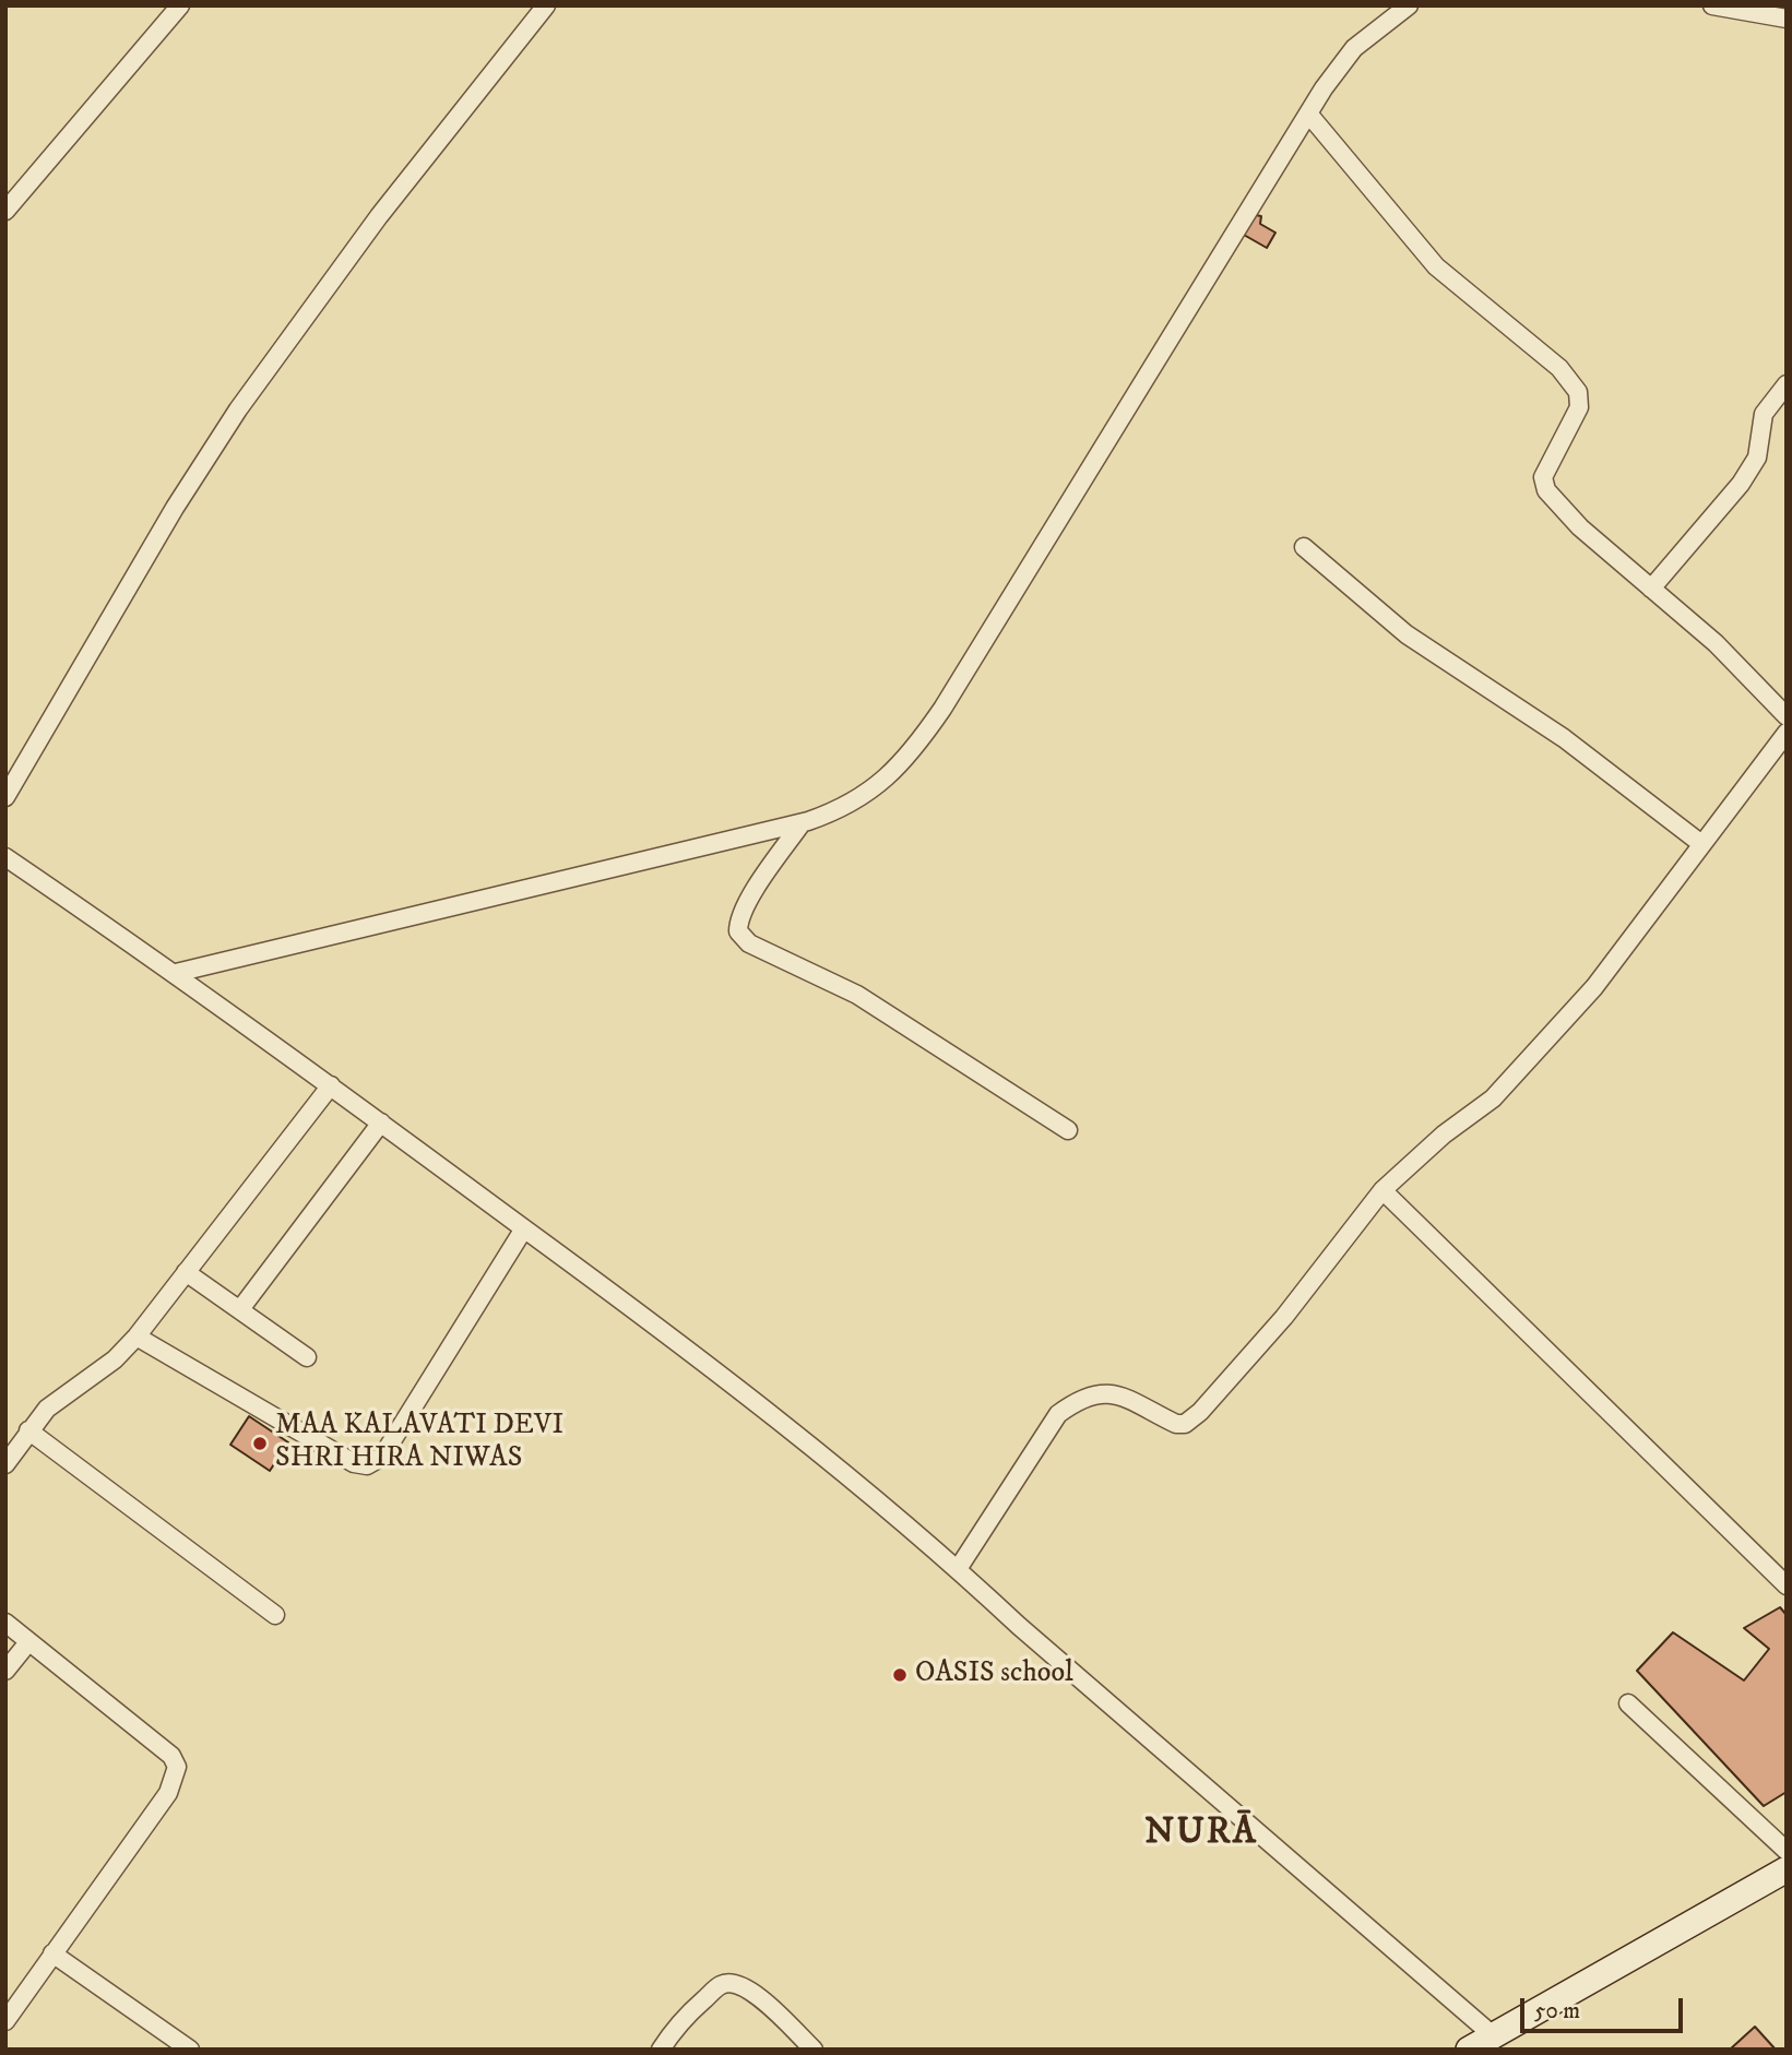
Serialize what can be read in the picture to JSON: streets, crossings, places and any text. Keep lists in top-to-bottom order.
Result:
{
  "districts": ["NURĀ"],
  "places": ["MAA KALAVATI DEVI SHRI HIRA NIWAS", "OASIS school"],
  "scale_bar": "50 m"
}
